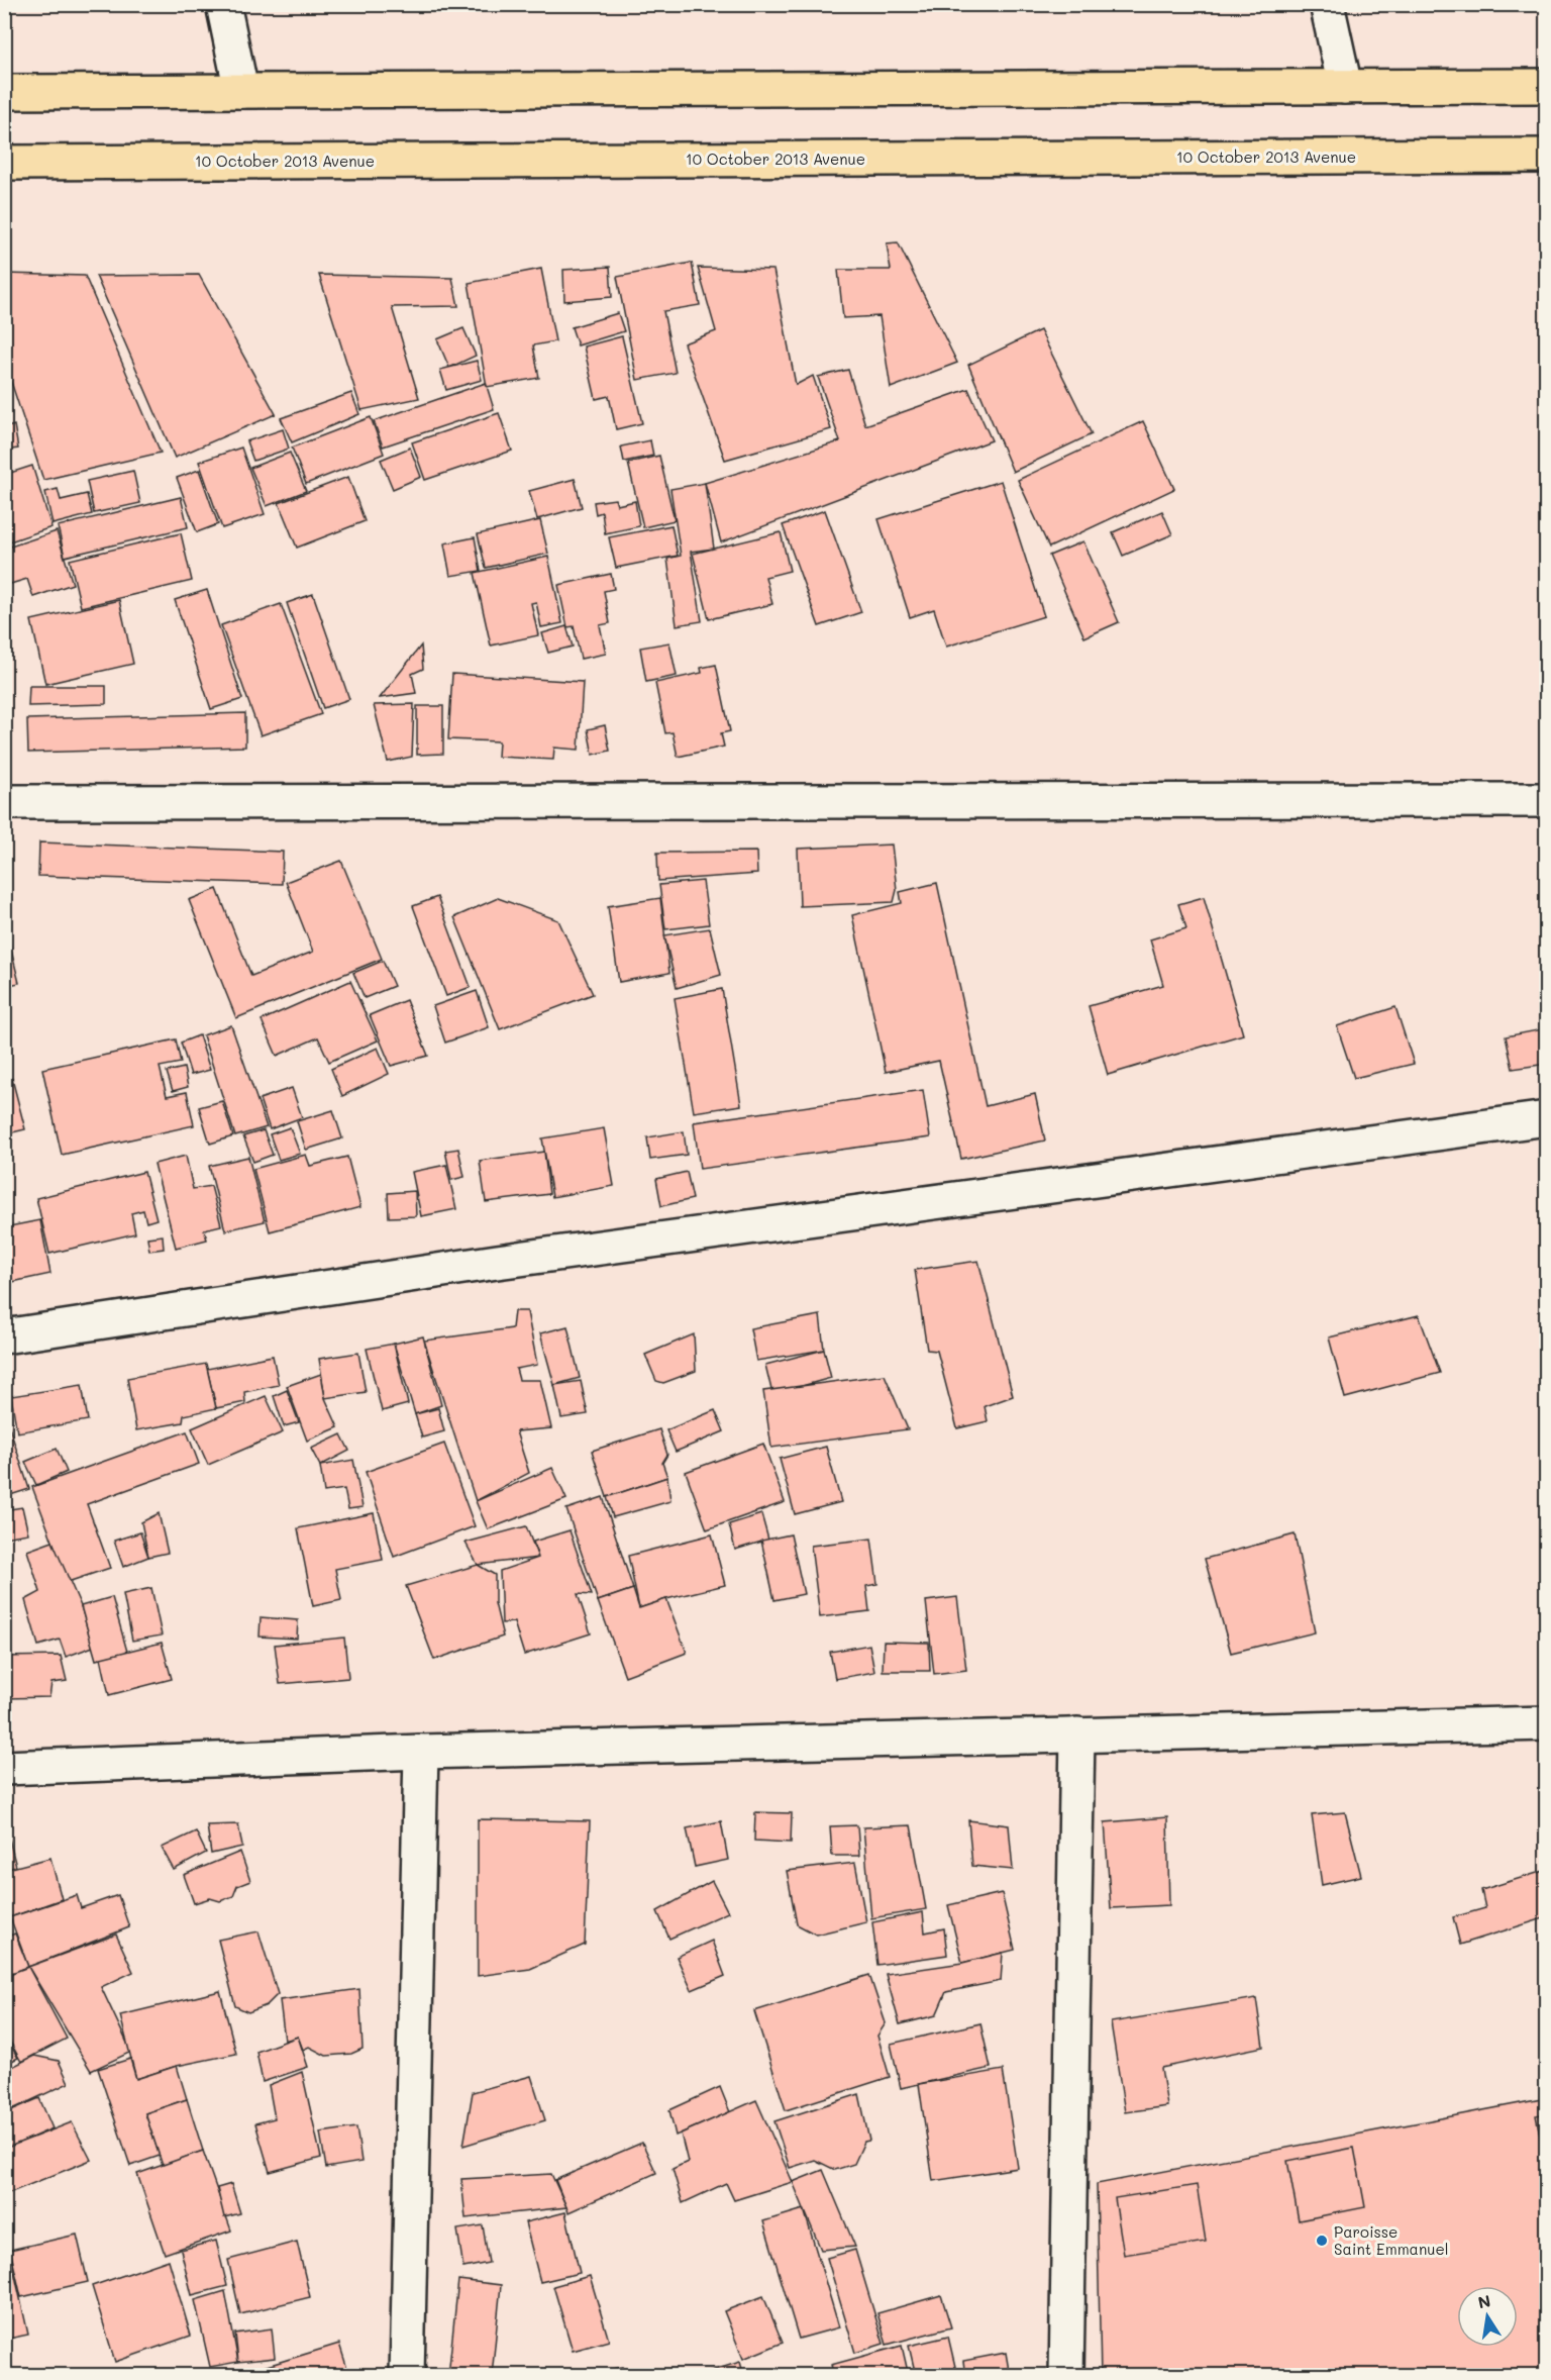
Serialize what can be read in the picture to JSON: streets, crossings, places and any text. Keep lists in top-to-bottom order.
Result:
{
  "streets": {
    "highway": ["10 October 2013 Avenue"]
  },
  "places": ["Paroisse Saint Emmanuel"],
  "north": "top"
}
